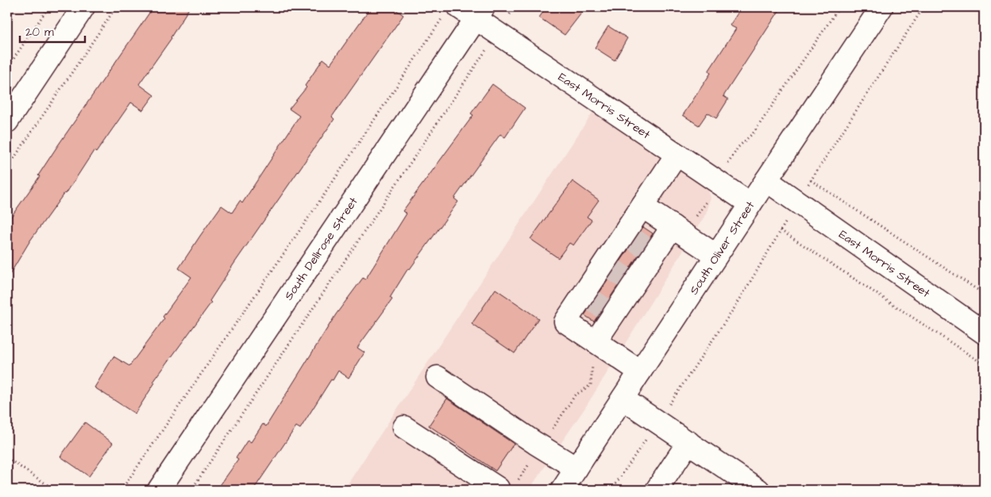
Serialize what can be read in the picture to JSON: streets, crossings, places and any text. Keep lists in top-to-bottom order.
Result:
{
  "streets": {
    "street": ["East Morris Street", "South Oliver Street", "South Dellrose Street"]
  },
  "crossings": [
    ["East Morris Street", "South Oliver Street"],
    ["East Morris Street", "South Dellrose Street"]
  ],
  "scale_bar": "20 m"
}
